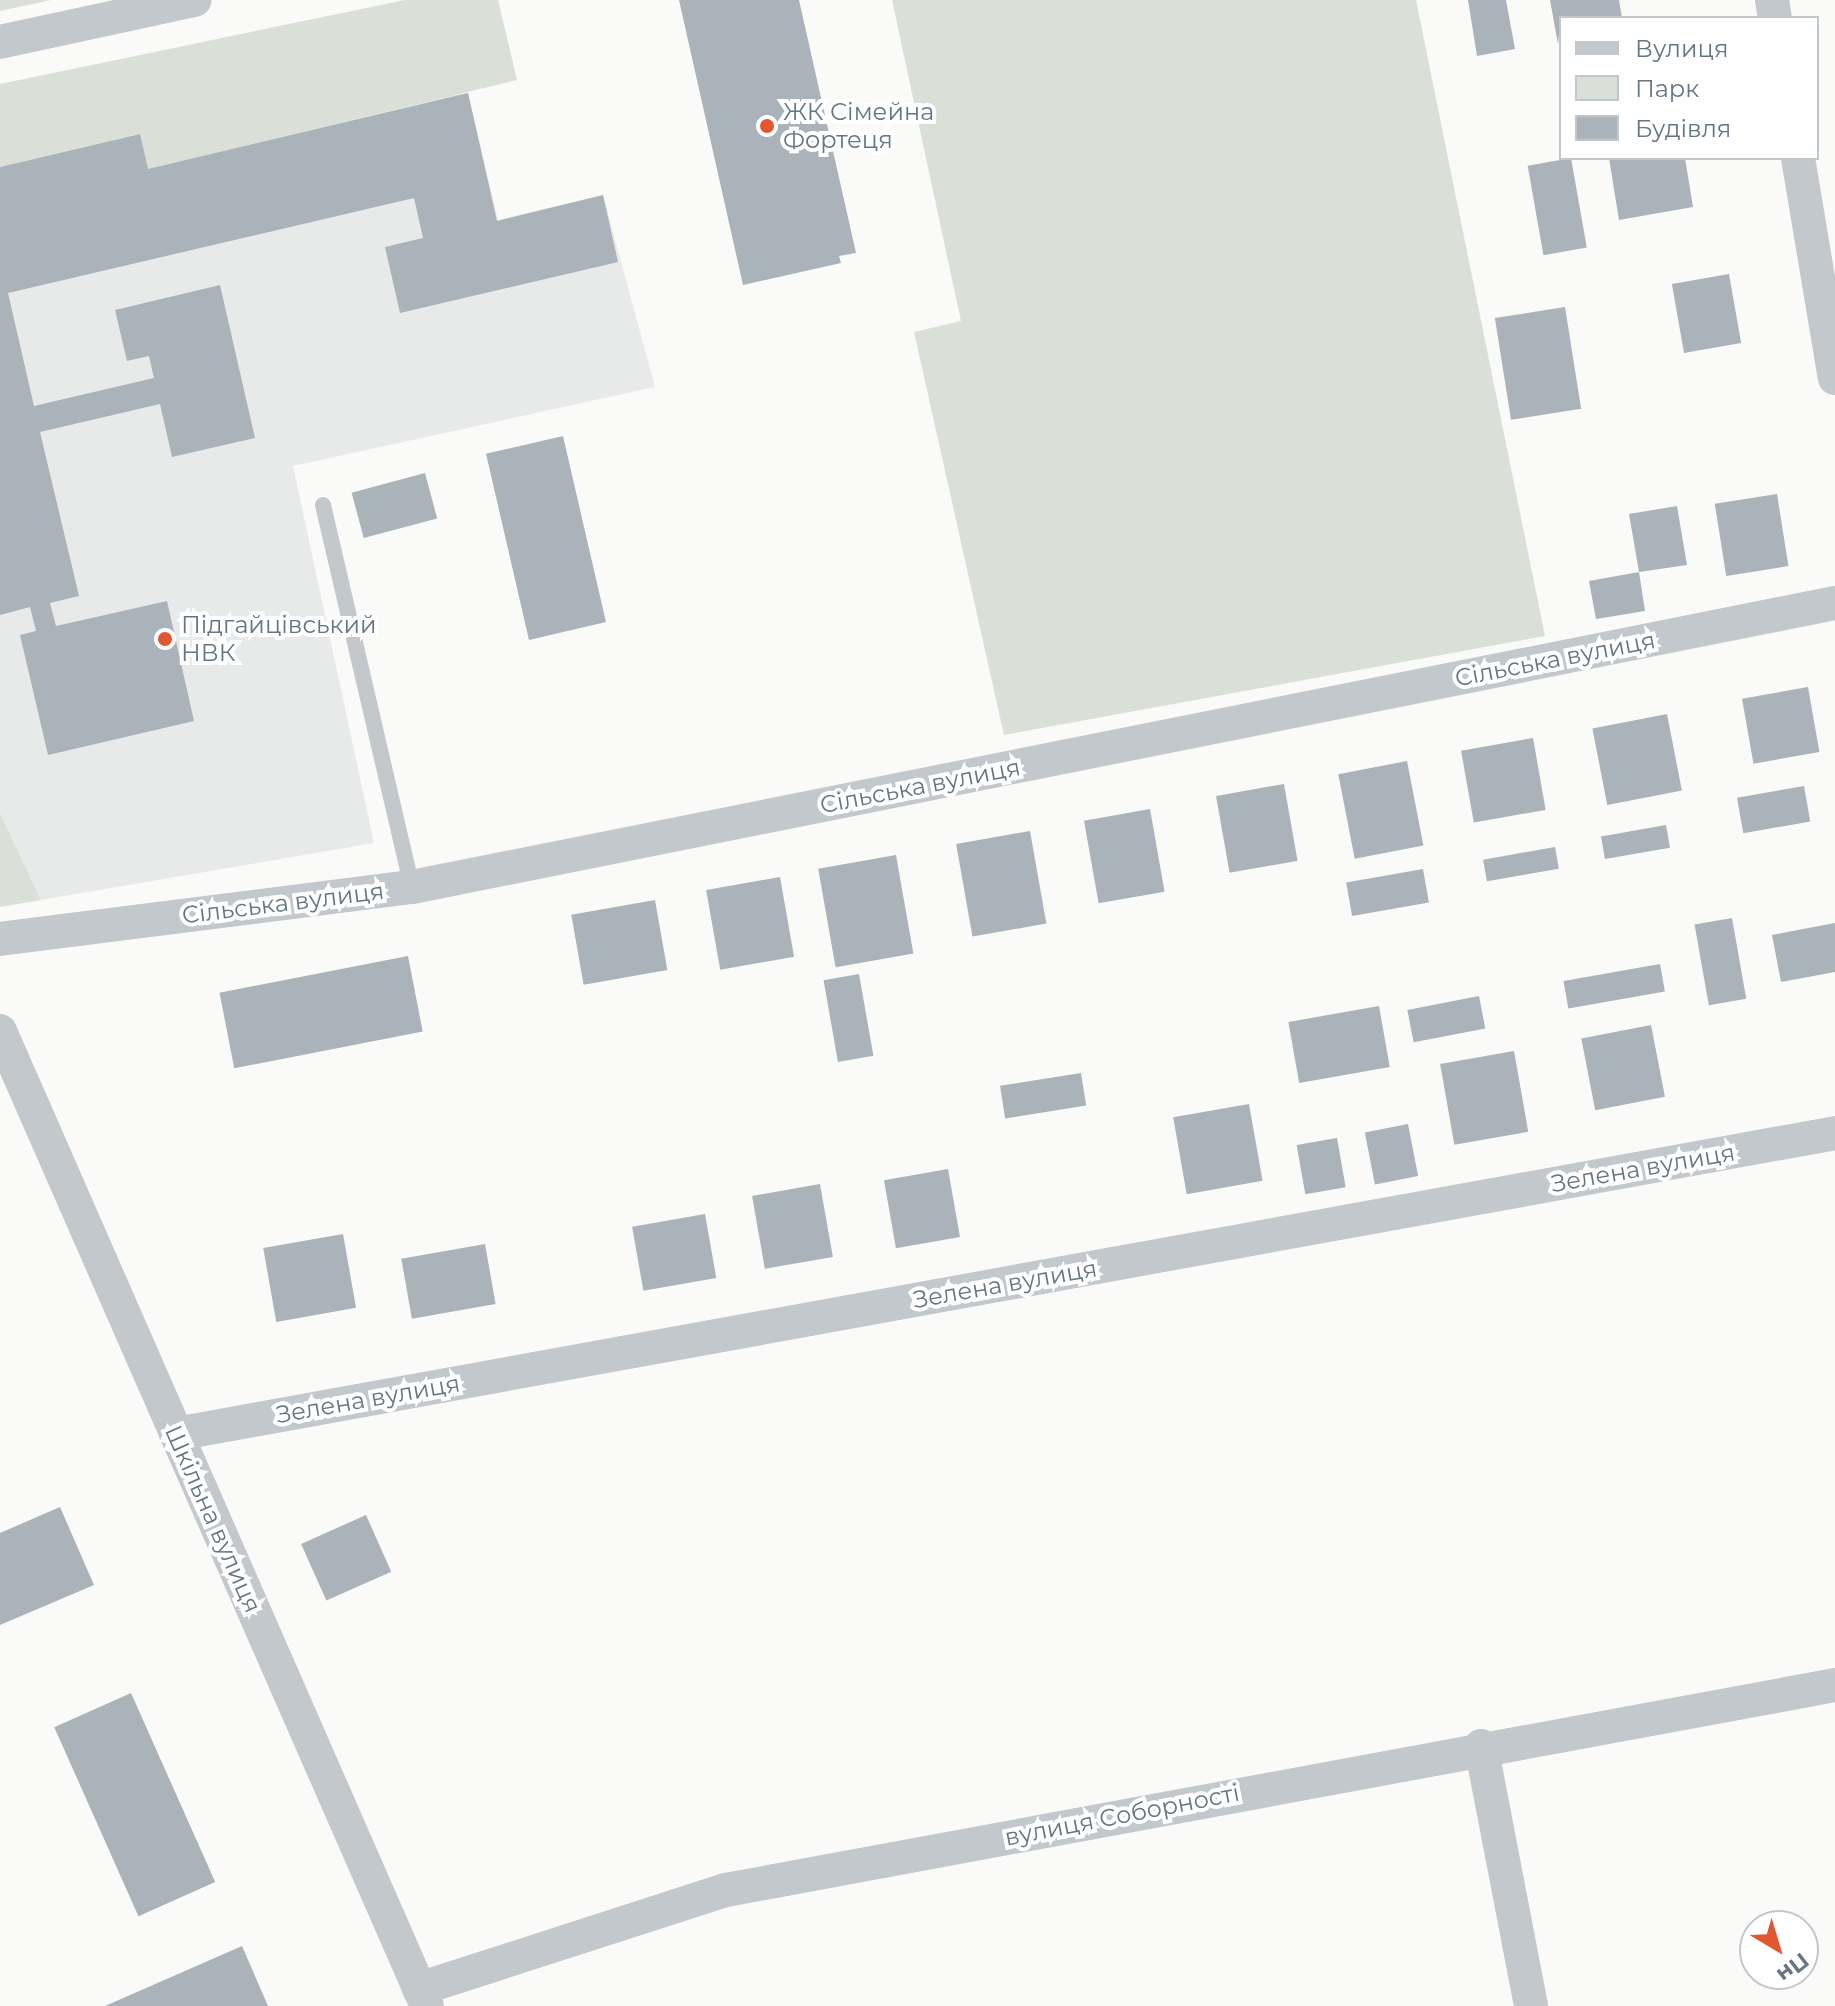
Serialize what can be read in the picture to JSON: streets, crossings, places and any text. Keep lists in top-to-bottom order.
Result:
{
  "streets": {
    "street": [
      "Сільська вулиця",
      "Зелена вулиця",
      "Шкільна вулиця",
      "вулиця Соборності"
    ]
  },
  "crossings": [
    ["Зелена вулиця", "Шкільна вулиця"],
    ["Шкільна вулиця", "вулиця Соборності"]
  ],
  "places": ["ЖК Сімейна Фортеця", "Підгайцівський НВК"],
  "legend": ["Вулиця", "Парк", "Будівля"],
  "north": "bottom right"
}
